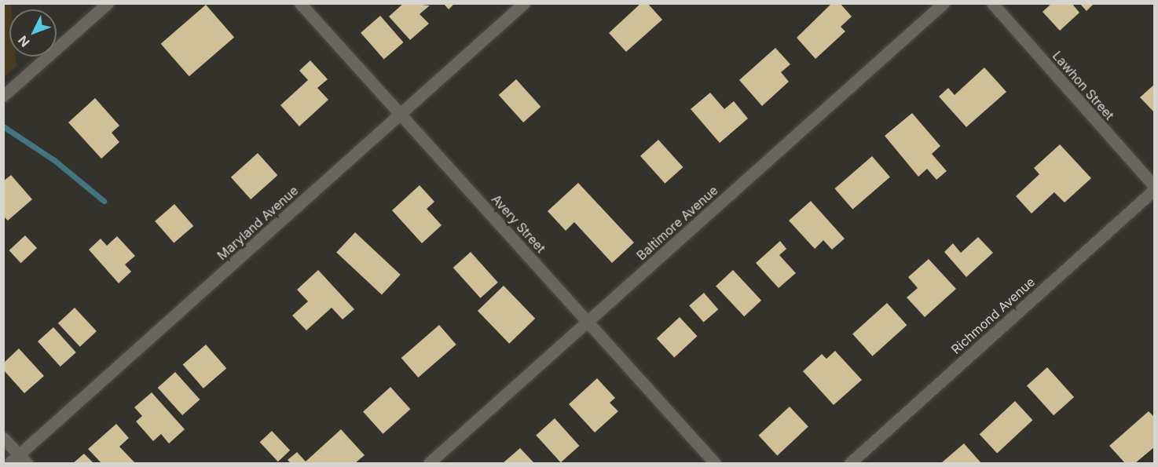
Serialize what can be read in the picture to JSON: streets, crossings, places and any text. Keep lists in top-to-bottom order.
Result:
{
  "streets": {
    "street": [
      "Lawhon Street",
      "Maryland Avenue",
      "Baltimore Avenue",
      "Avery Street",
      "Richmond Avenue"
    ]
  },
  "crossings": [
    ["Lawhon Street", "Richmond Avenue"],
    ["Maryland Avenue", "Avery Street"],
    ["Baltimore Avenue", "Avery Street"]
  ],
  "north": "bottom left"
}
